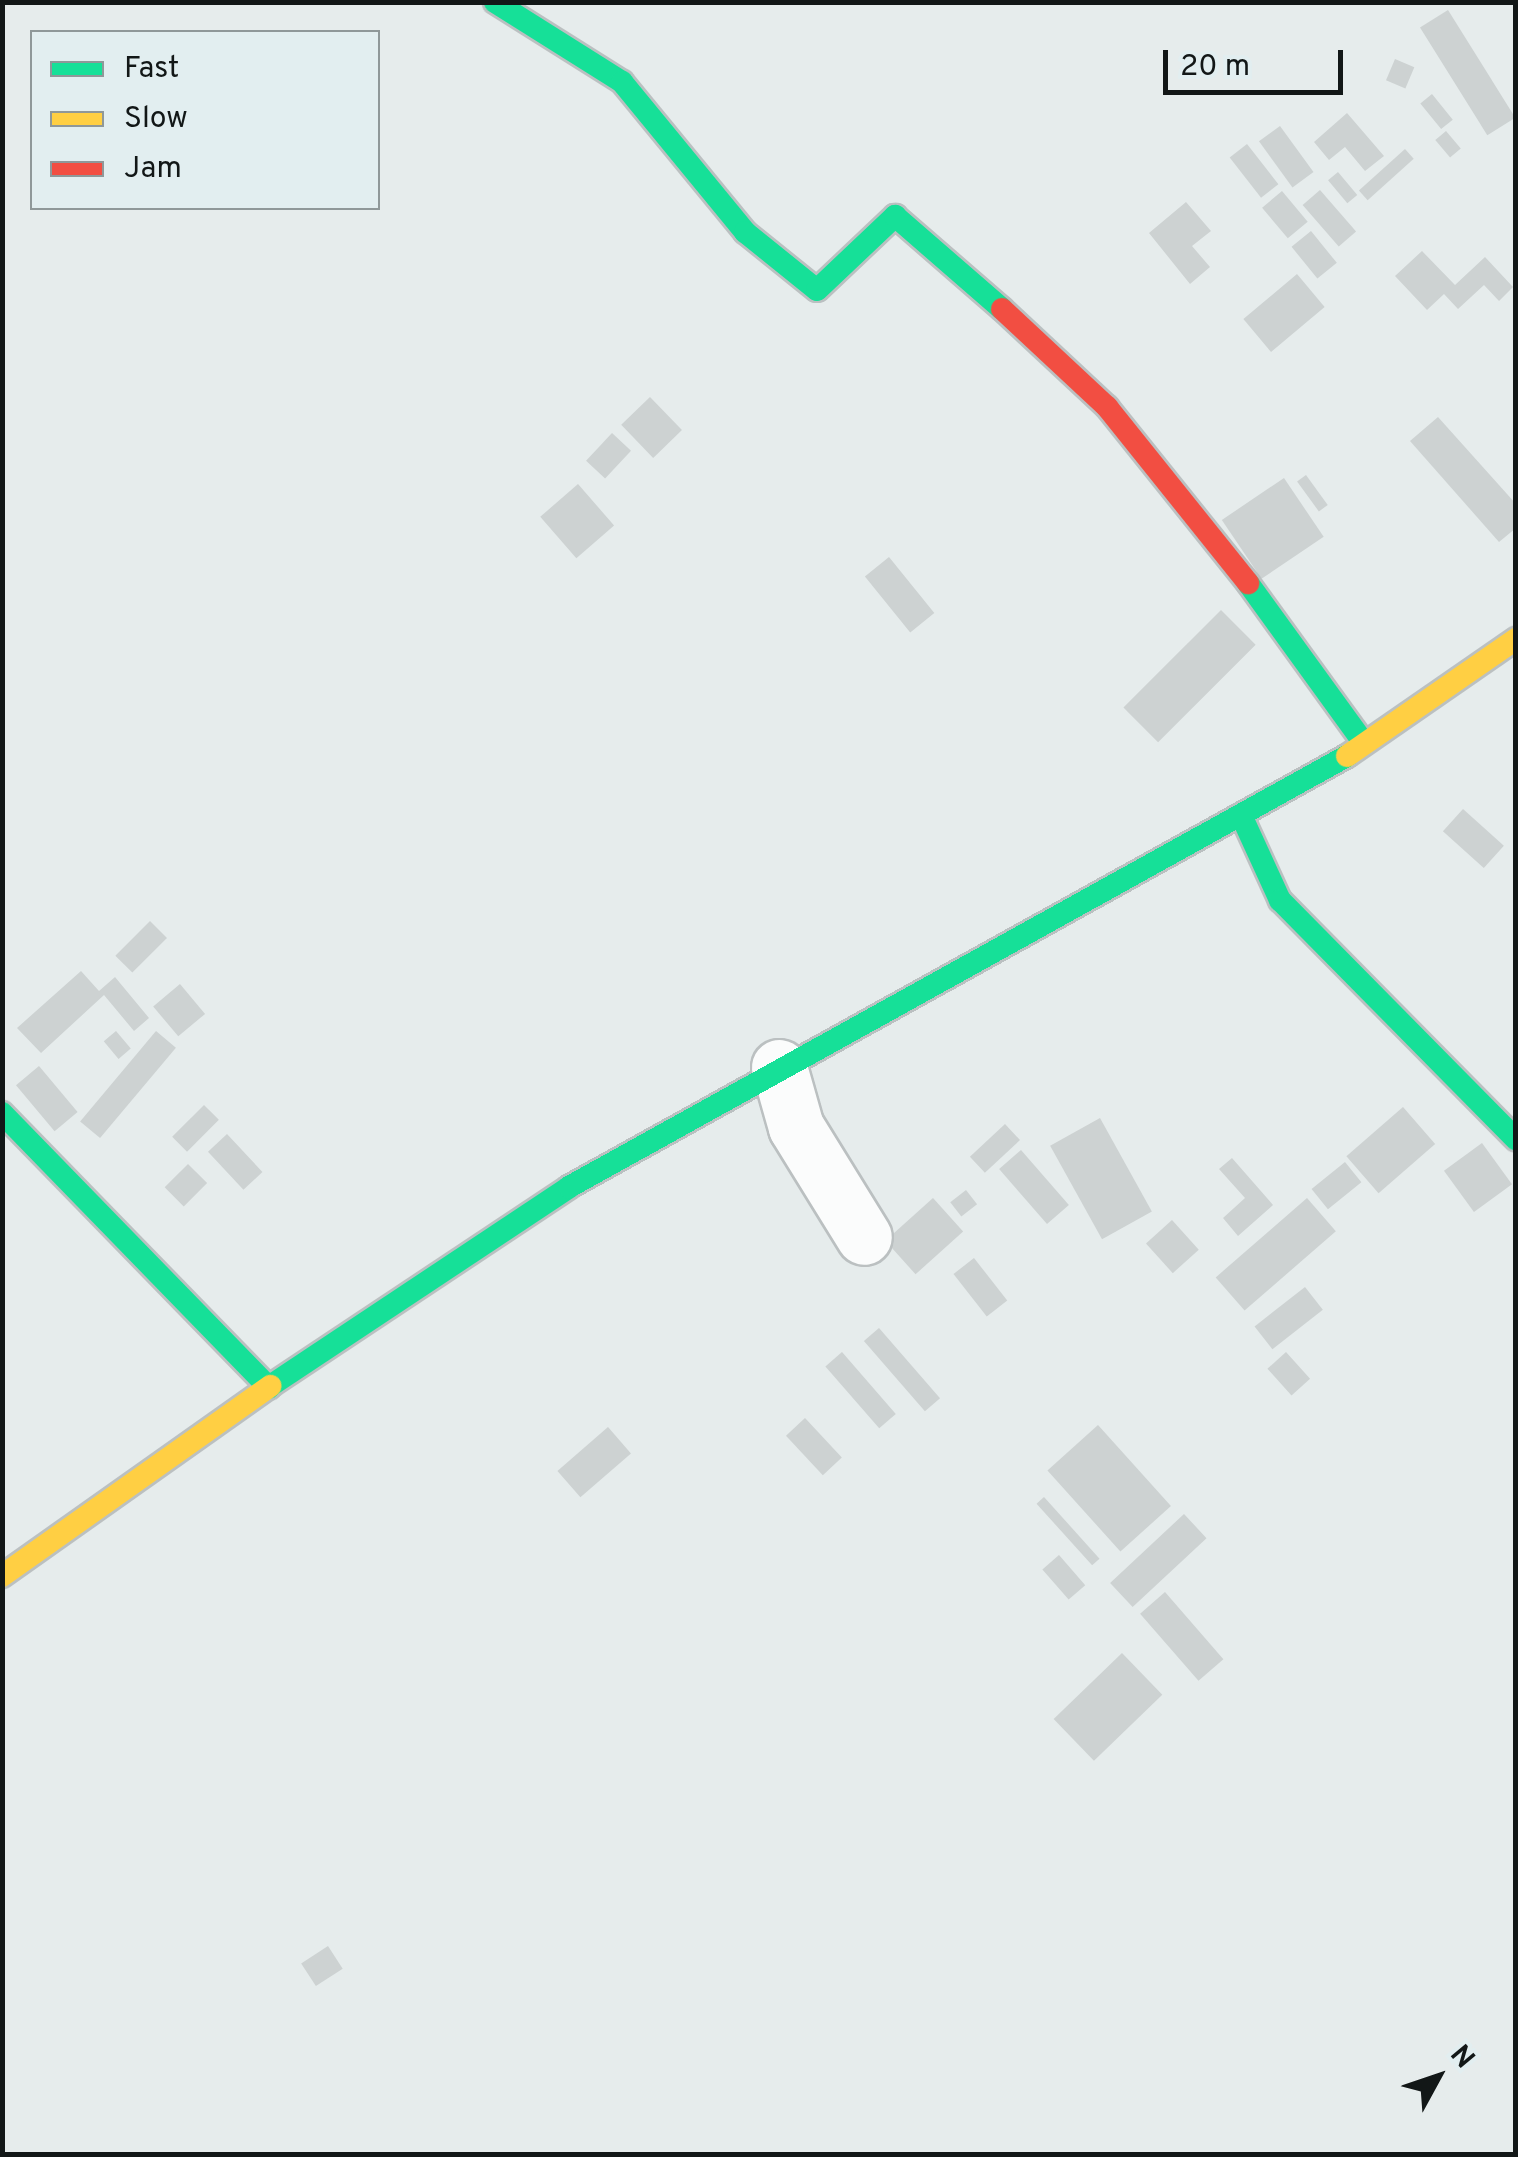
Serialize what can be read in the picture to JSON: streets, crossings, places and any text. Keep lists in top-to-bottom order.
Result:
{
  "legend": ["Fast", "Slow", "Jam"],
  "scale_bar": "20 m",
  "north": "top right"
}
